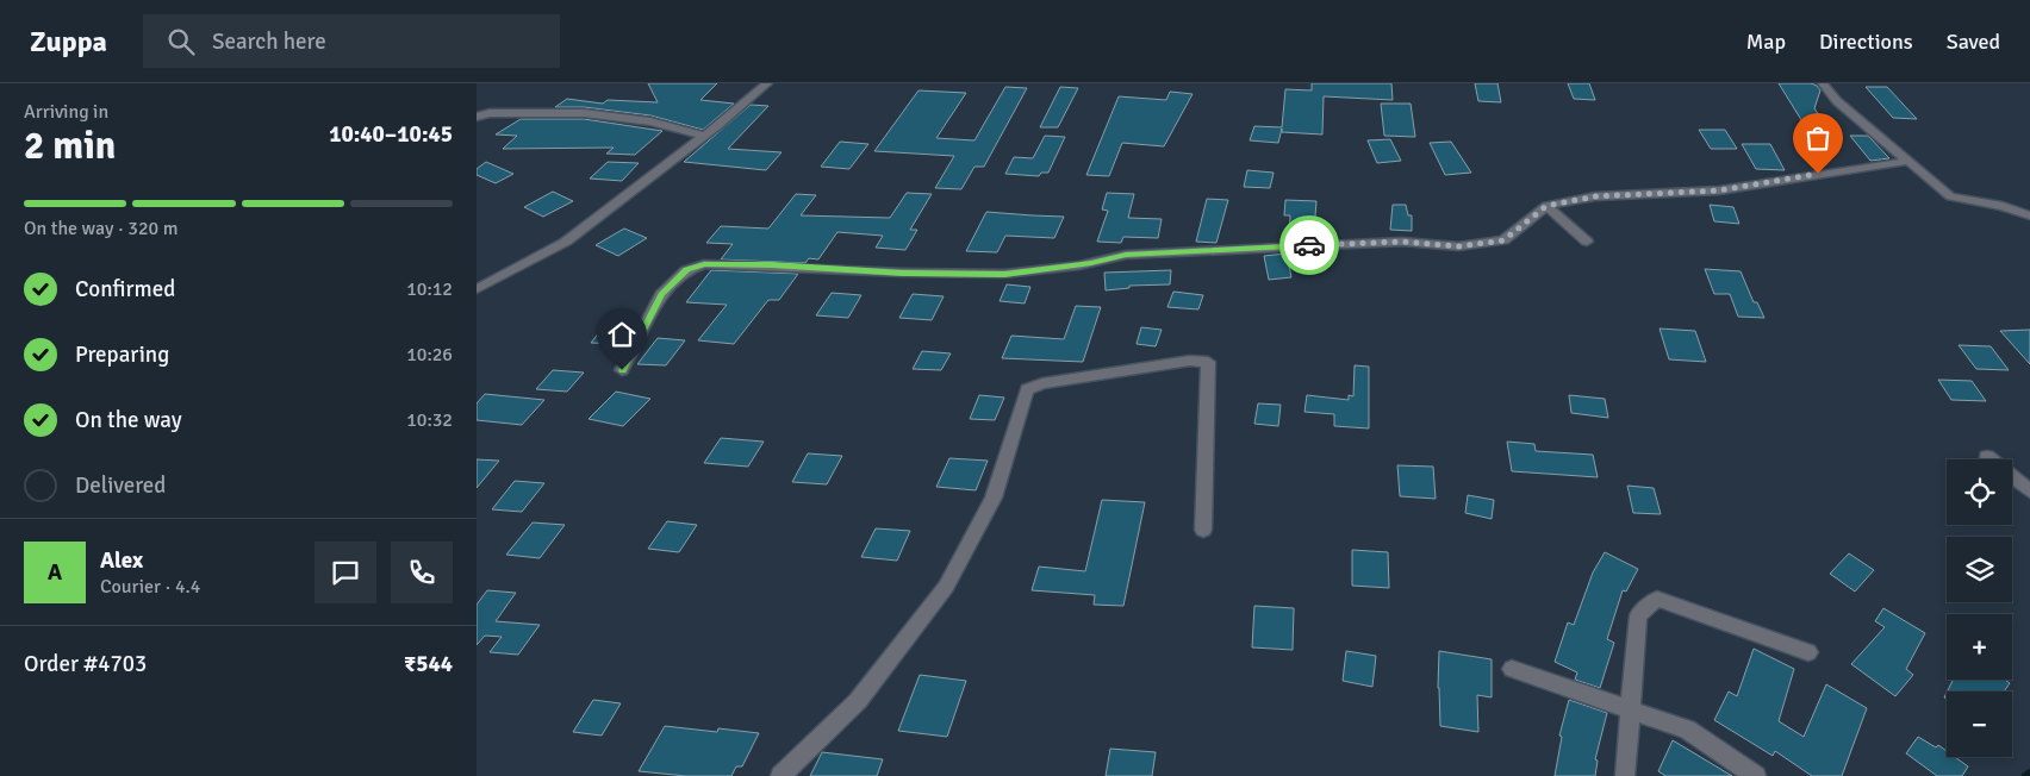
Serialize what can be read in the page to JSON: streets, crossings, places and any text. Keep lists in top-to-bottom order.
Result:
{
  "page": {
    "header": "Zuppa",
    "search": "Search here",
    "nav": ["Map", "Directions", "Saved"],
    "heading": ["2 min", "Arriving in", "10:40–10:45"],
    "panel": [
      "Alex",
      "Courier · 4.4",
      "Order #4703",
      "₹544"
    ],
    "bar": "On the way · 320 m",
    "list": [
      ["Confirmed", "10:12"],
      ["Preparing", "10:26"],
      ["On the way", "10:32"],
      "Delivered"
    ],
    "map_buttons": ["+", "−"],
    "round": "A"
  }
}
